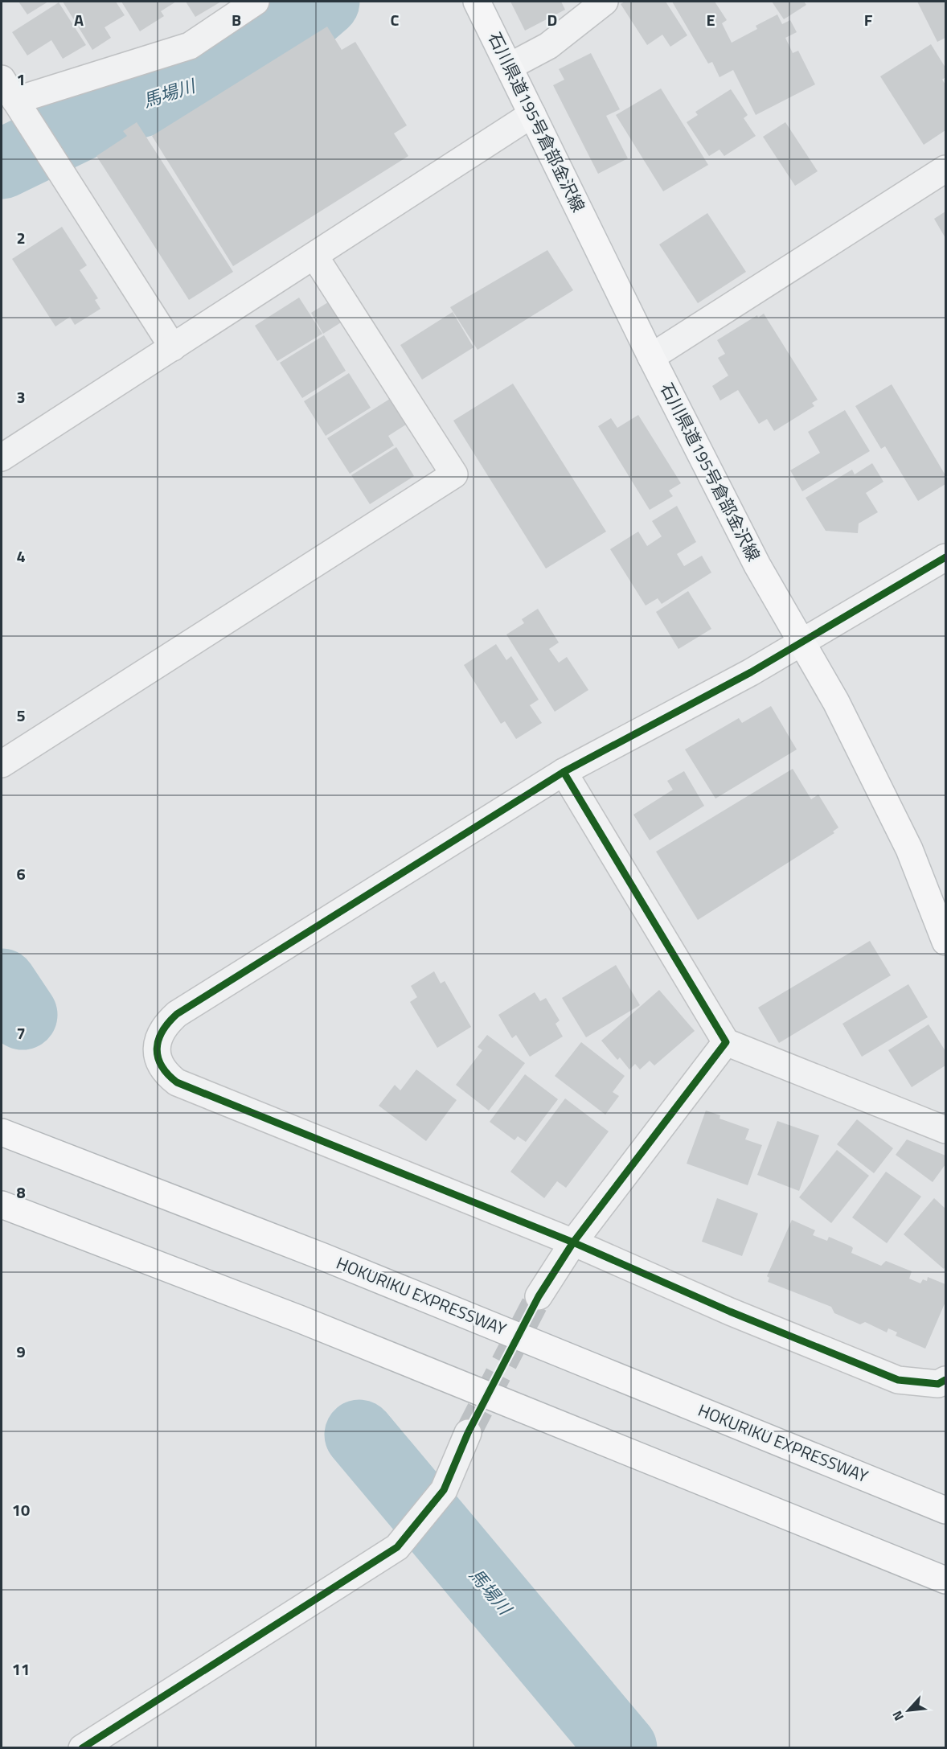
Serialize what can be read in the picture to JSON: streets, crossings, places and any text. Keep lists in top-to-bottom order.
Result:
{
  "streets": {
    "main road": ["石川県道195号倉部金沢線", "HOKURIKU EXPRESSWAY"]
  },
  "water": ["馬場川"],
  "north": "bottom left",
  "grid": {
    "columns": [
      "A",
      "B",
      "C",
      "D",
      "E",
      "F"
    ],
    "rows": [
      "1",
      "2",
      "3",
      "4",
      "5",
      "6",
      "7",
      "8",
      "9",
      "10",
      "11"
    ]
  }
}
